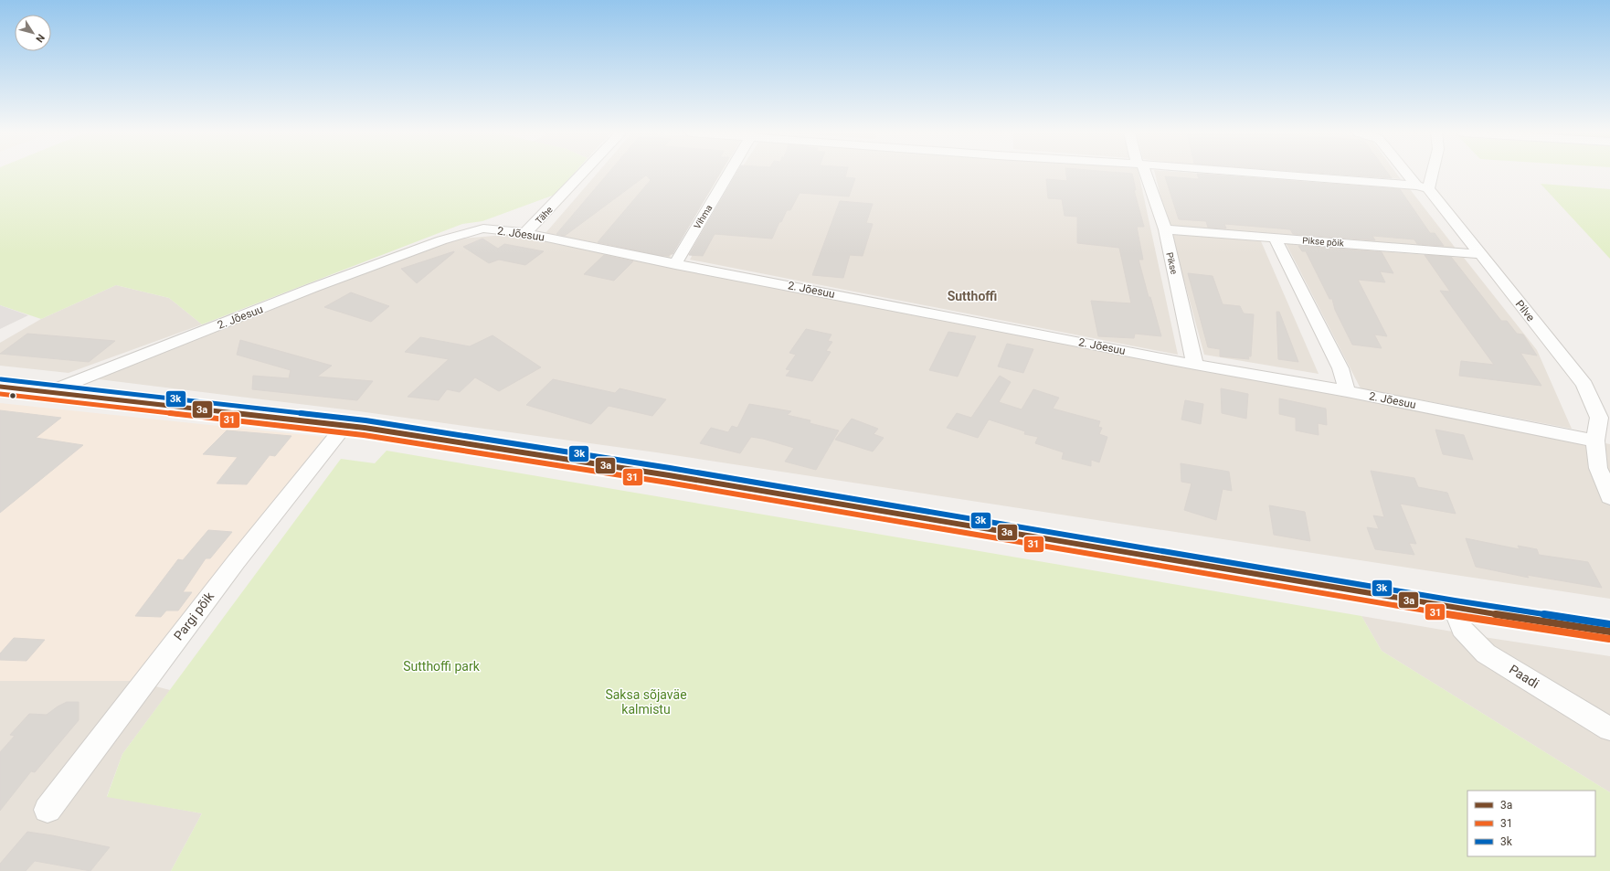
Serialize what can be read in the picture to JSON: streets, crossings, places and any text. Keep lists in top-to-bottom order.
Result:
{
  "streets": {
    "street": [
      "Tähe",
      "Vihma",
      "2. Jõesuu",
      "Pikse põik",
      "Pikse",
      "Pilve",
      "Pargi põik",
      "Paadi"
    ]
  },
  "crossings": [
    ["Tähe", "2. Jõesuu"],
    ["Vihma", "2. Jõesuu"],
    ["2. Jõesuu", "Pikse"],
    ["2. Jõesuu", "Pilve"],
    ["Pikse põik", "Pikse"],
    ["Pikse põik", "Pilve"]
  ],
  "districts": ["Sutthoffi"],
  "parks": ["Sutthoffi park", "Saksa sõjaväe kalmistu"],
  "lines": ["transit line 3k", "transit line 3a", "transit line 31"],
  "legend": ["3a", "31", "3k"],
  "north": "bottom right"
}
